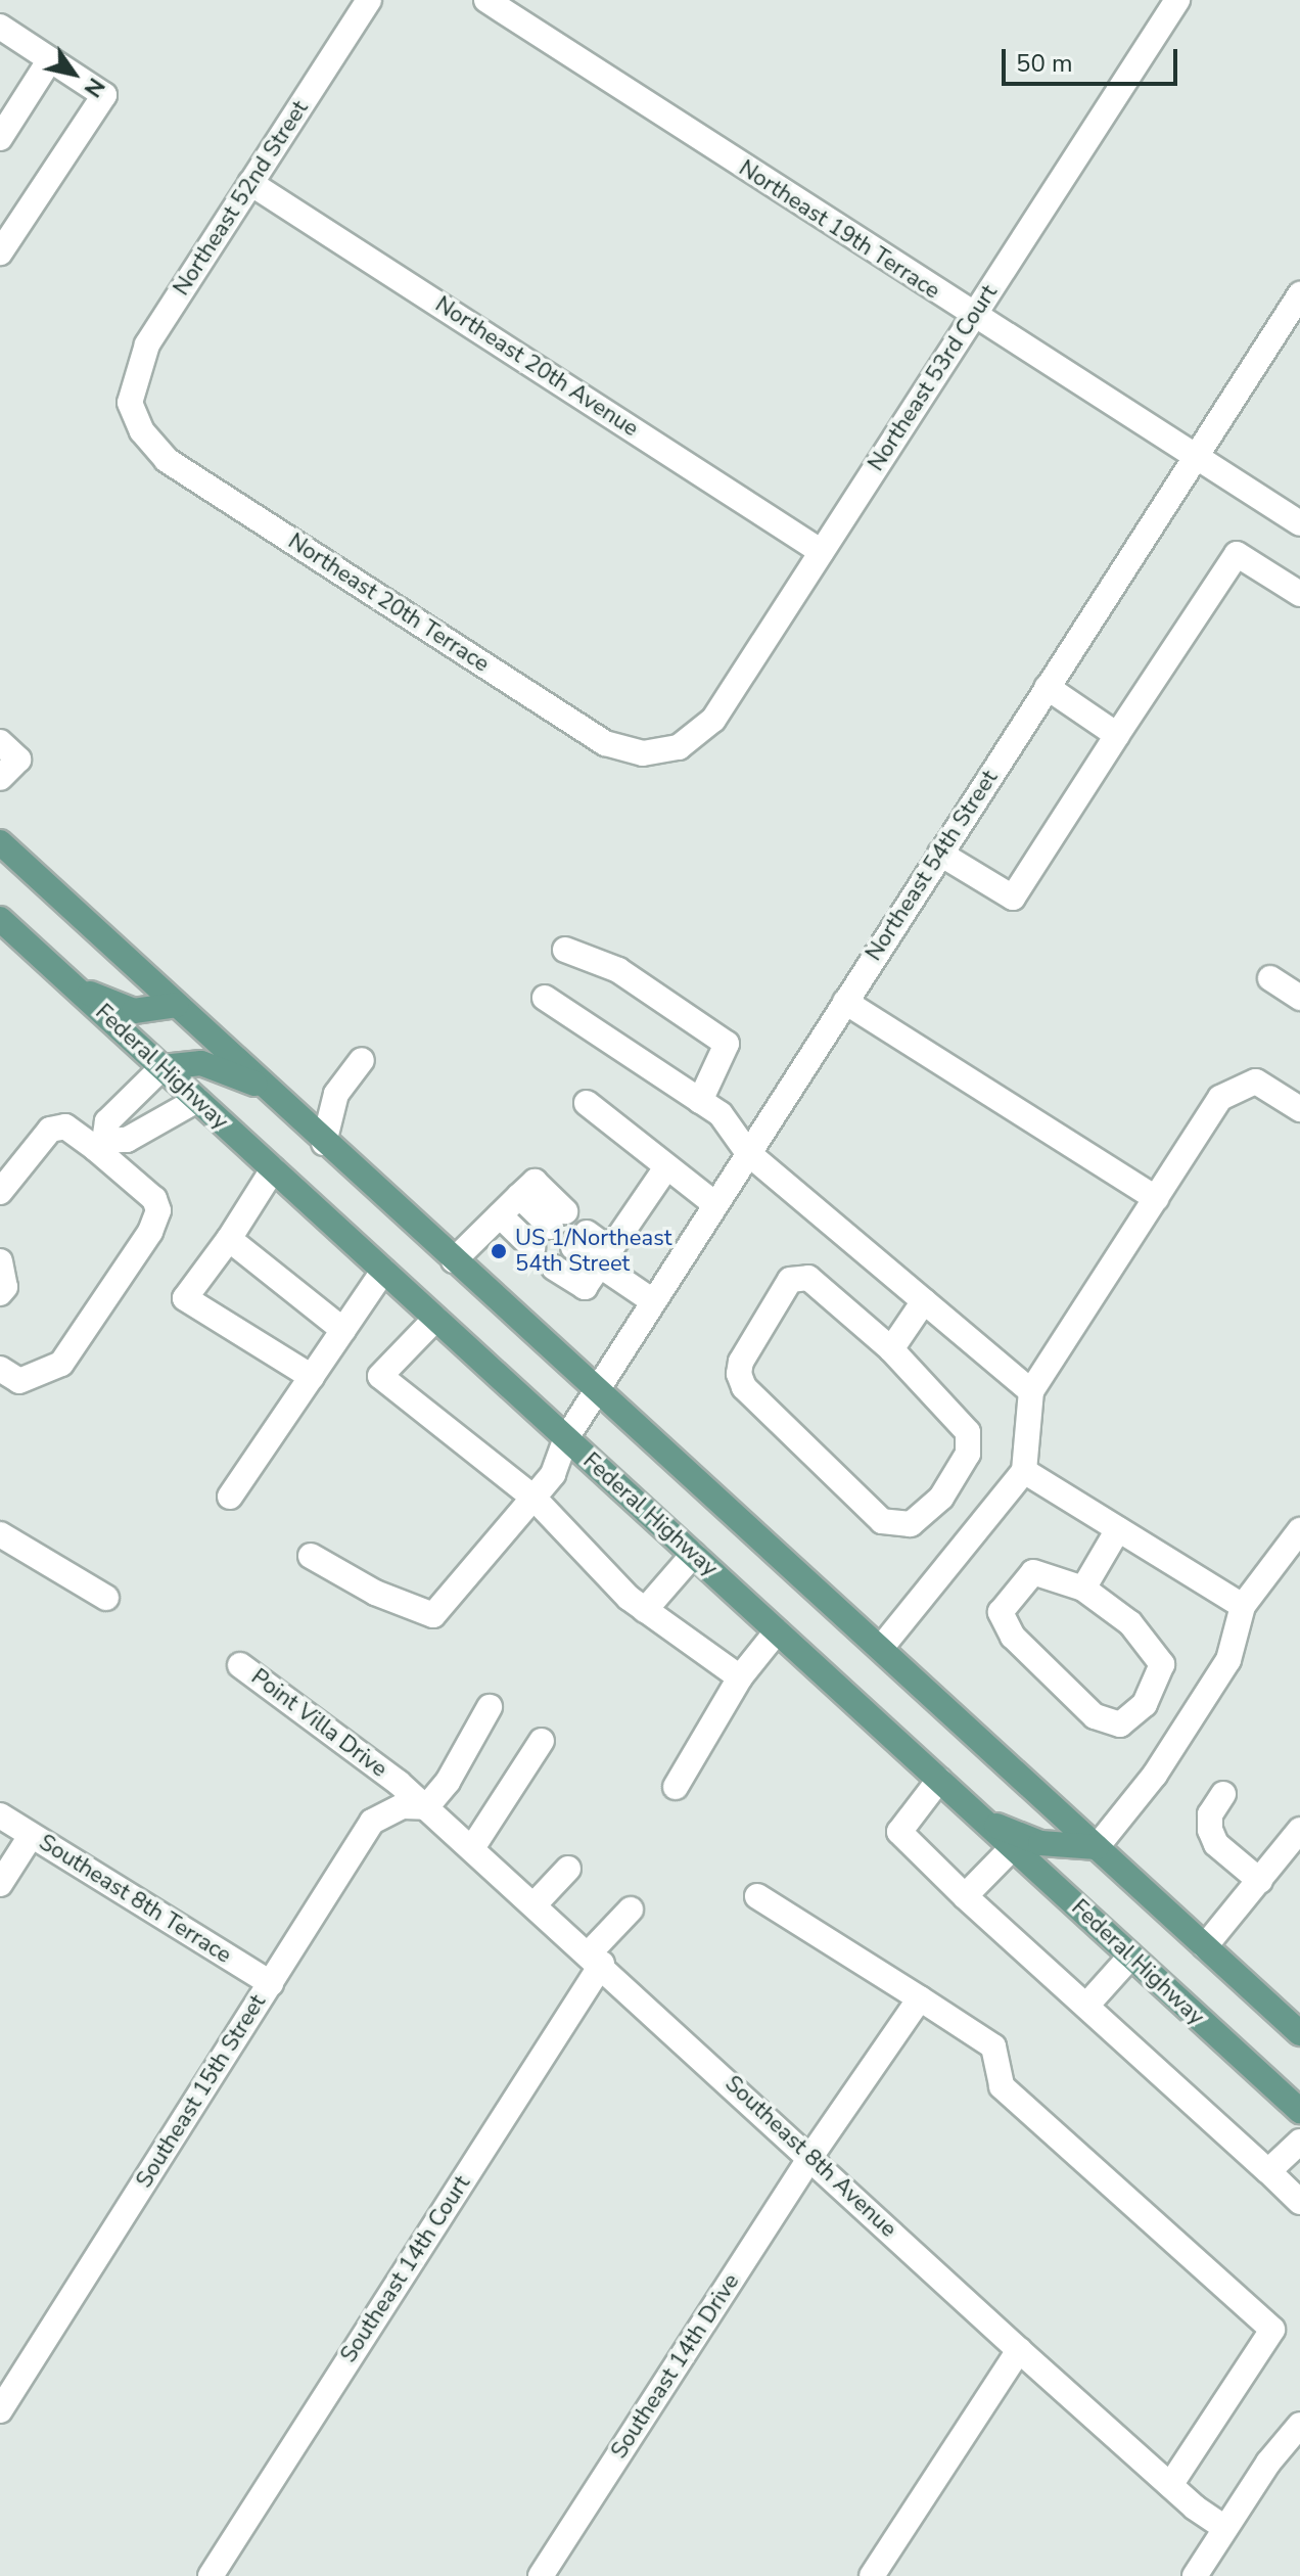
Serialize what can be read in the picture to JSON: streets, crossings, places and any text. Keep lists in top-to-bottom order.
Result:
{
  "streets": {
    "main road": ["Federal Highway"],
    "street": [
      "Northeast 52nd Street",
      "Northeast 19th Terrace",
      "Northeast 20th Avenue",
      "Northeast 53rd Court",
      "Northeast 20th Terrace",
      "Northeast 54th Street",
      "Point Villa Drive",
      "Southeast 8th Terrace",
      "Southeast 15th Street",
      "Southeast 8th Avenue",
      "Southeast 14th Court",
      "Southeast 14th Drive"
    ]
  },
  "crossings": [
    ["Northeast 52nd Street", "Northeast 20th Avenue"],
    ["Northeast 52nd Street", "Northeast 20th Terrace"],
    ["Northeast 19th Terrace", "Northeast 53rd Court"],
    ["Northeast 19th Terrace", "Northeast 54th Street"],
    ["Northeast 20th Avenue", "Northeast 53rd Court"],
    ["Northeast 53rd Court", "Northeast 20th Terrace"],
    ["Northeast 54th Street", "Federal Highway"],
    ["Point Villa Drive", "Southeast 8th Avenue"],
    ["Southeast 8th Terrace", "Southeast 15th Street"],
    ["Southeast 15th Street", "Southeast 8th Avenue"],
    ["Southeast 8th Avenue", "Southeast 14th Court"],
    ["Southeast 8th Avenue", "Southeast 14th Drive"]
  ],
  "places": ["US 1/Northeast 54th Street"],
  "scale_bar": "50 m",
  "north": "bottom right"
}
